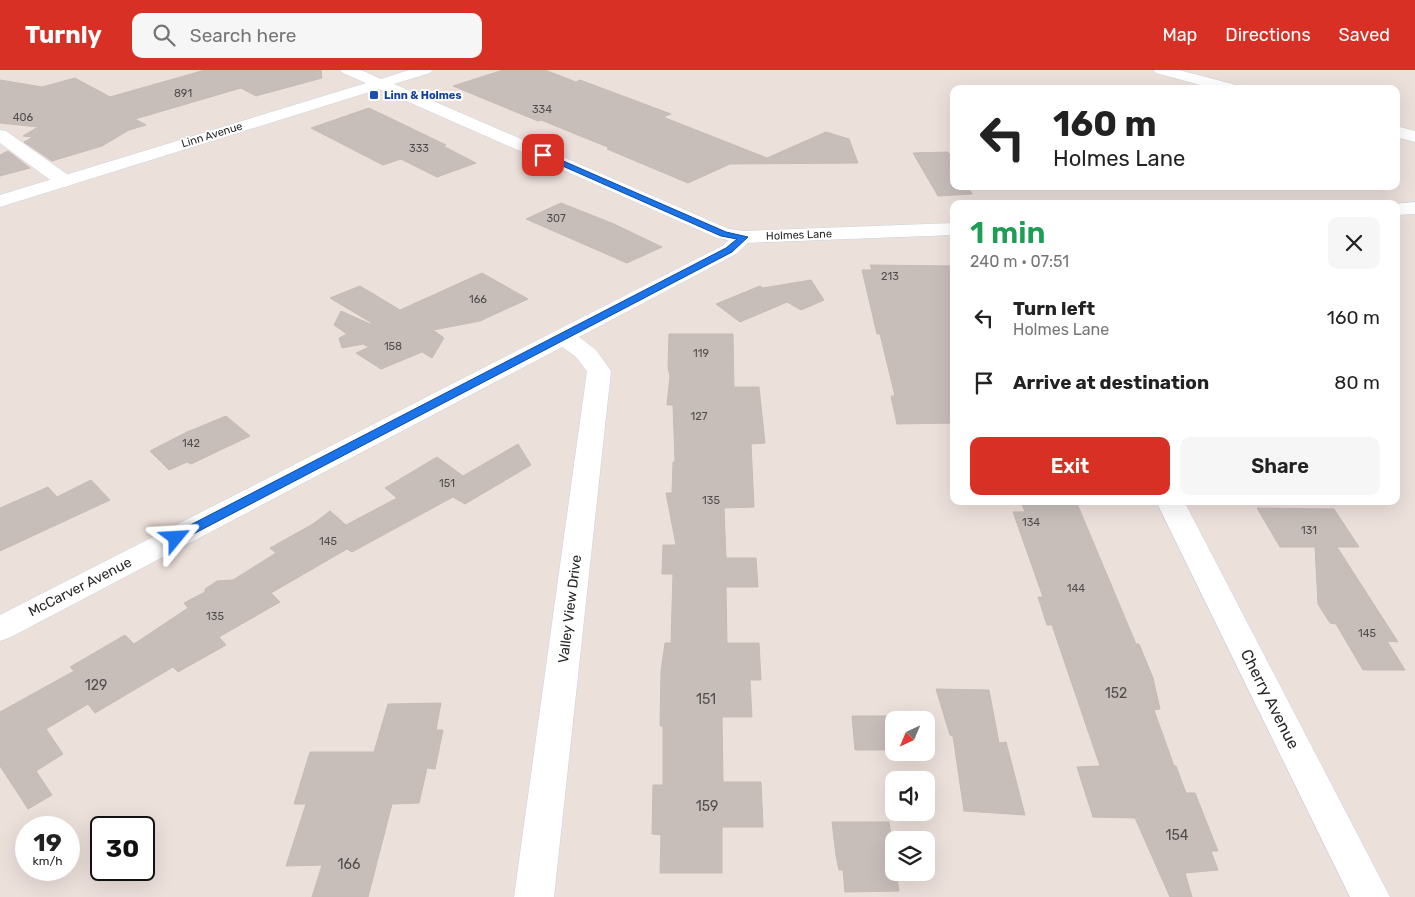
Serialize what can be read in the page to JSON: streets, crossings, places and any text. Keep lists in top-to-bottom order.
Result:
{
  "streets": {
    "street": [
      "Linn Avenue",
      "Holmes Lane",
      "McCarver Avenue",
      "Valley View Drive",
      "Cherry Avenue"
    ]
  },
  "crossings": [
    ["Linn Avenue", "Holmes Lane"],
    ["Holmes Lane", "McCarver Avenue"],
    ["McCarver Avenue", "Valley View Drive"]
  ],
  "places": {
    "transit": ["Linn & Holmes"]
  },
  "house_numbers": [
    "891",
    "334",
    "406",
    "333",
    "307",
    "213",
    "166",
    "158",
    "119",
    "127",
    "142",
    "151",
    "135",
    "134",
    "131",
    "145",
    "144",
    "135",
    "145",
    "129",
    "152",
    "151",
    "159",
    "154",
    "166"
  ],
  "north": "bottom left",
  "page": {
    "header": "Turnly",
    "search": "Search here",
    "nav": ["Map", "Directions", "Saved"],
    "turn": ["160 m", "Holmes Lane"],
    "heading": ["1 min", "240 m · 07:51"],
    "list": [
      {
        "name": "Turn left",
        "note": "Holmes Lane",
        "value": "160 m"
      },
      {
        "name": "Arrive at destination",
        "value": "80 m"
      }
    ],
    "buttons": ["Exit", "Share"],
    "speed": "19 km/h",
    "limit": "30"
  }
}
